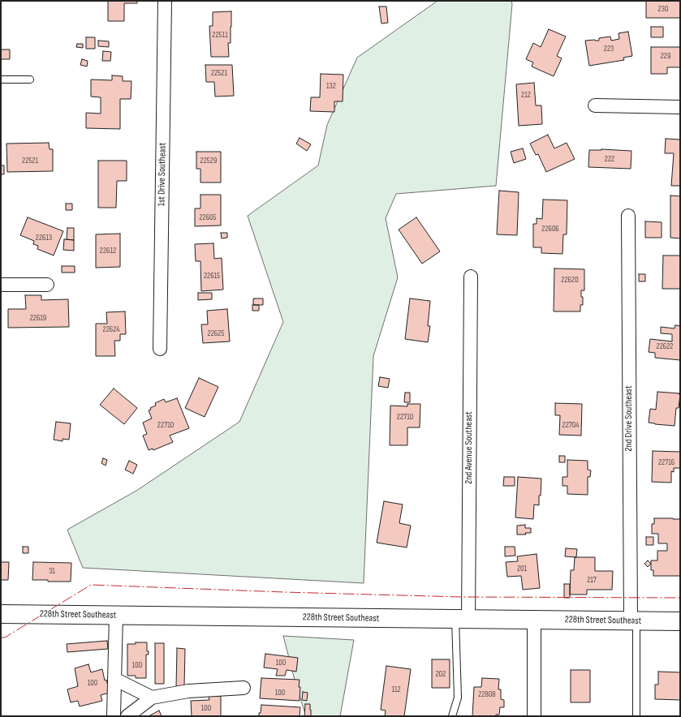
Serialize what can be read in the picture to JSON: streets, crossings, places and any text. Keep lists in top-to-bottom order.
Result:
{
  "streets": {
    "main road": ["228th Street Southeast"],
    "street": ["1st Drive Southeast", "2nd Drive Southeast", "2nd Avenue Southeast"]
  },
  "crossings": [
    ["2nd Drive Southeast", "228th Street Southeast"],
    ["2nd Avenue Southeast", "228th Street Southeast"]
  ],
  "house_numbers": [
    "230",
    "22511",
    "223",
    "229",
    "22521",
    "132",
    "212",
    "222",
    "22521",
    "22529",
    "22605",
    "22606",
    "22613",
    "22612",
    "22615",
    "22620",
    "22619",
    "22624",
    "22625",
    "22622",
    "22710",
    "22710",
    "22704",
    "22716",
    "201",
    "31",
    "217",
    "100",
    "100",
    "202",
    "100",
    "112",
    "100",
    "22808",
    "100"
  ]
}
